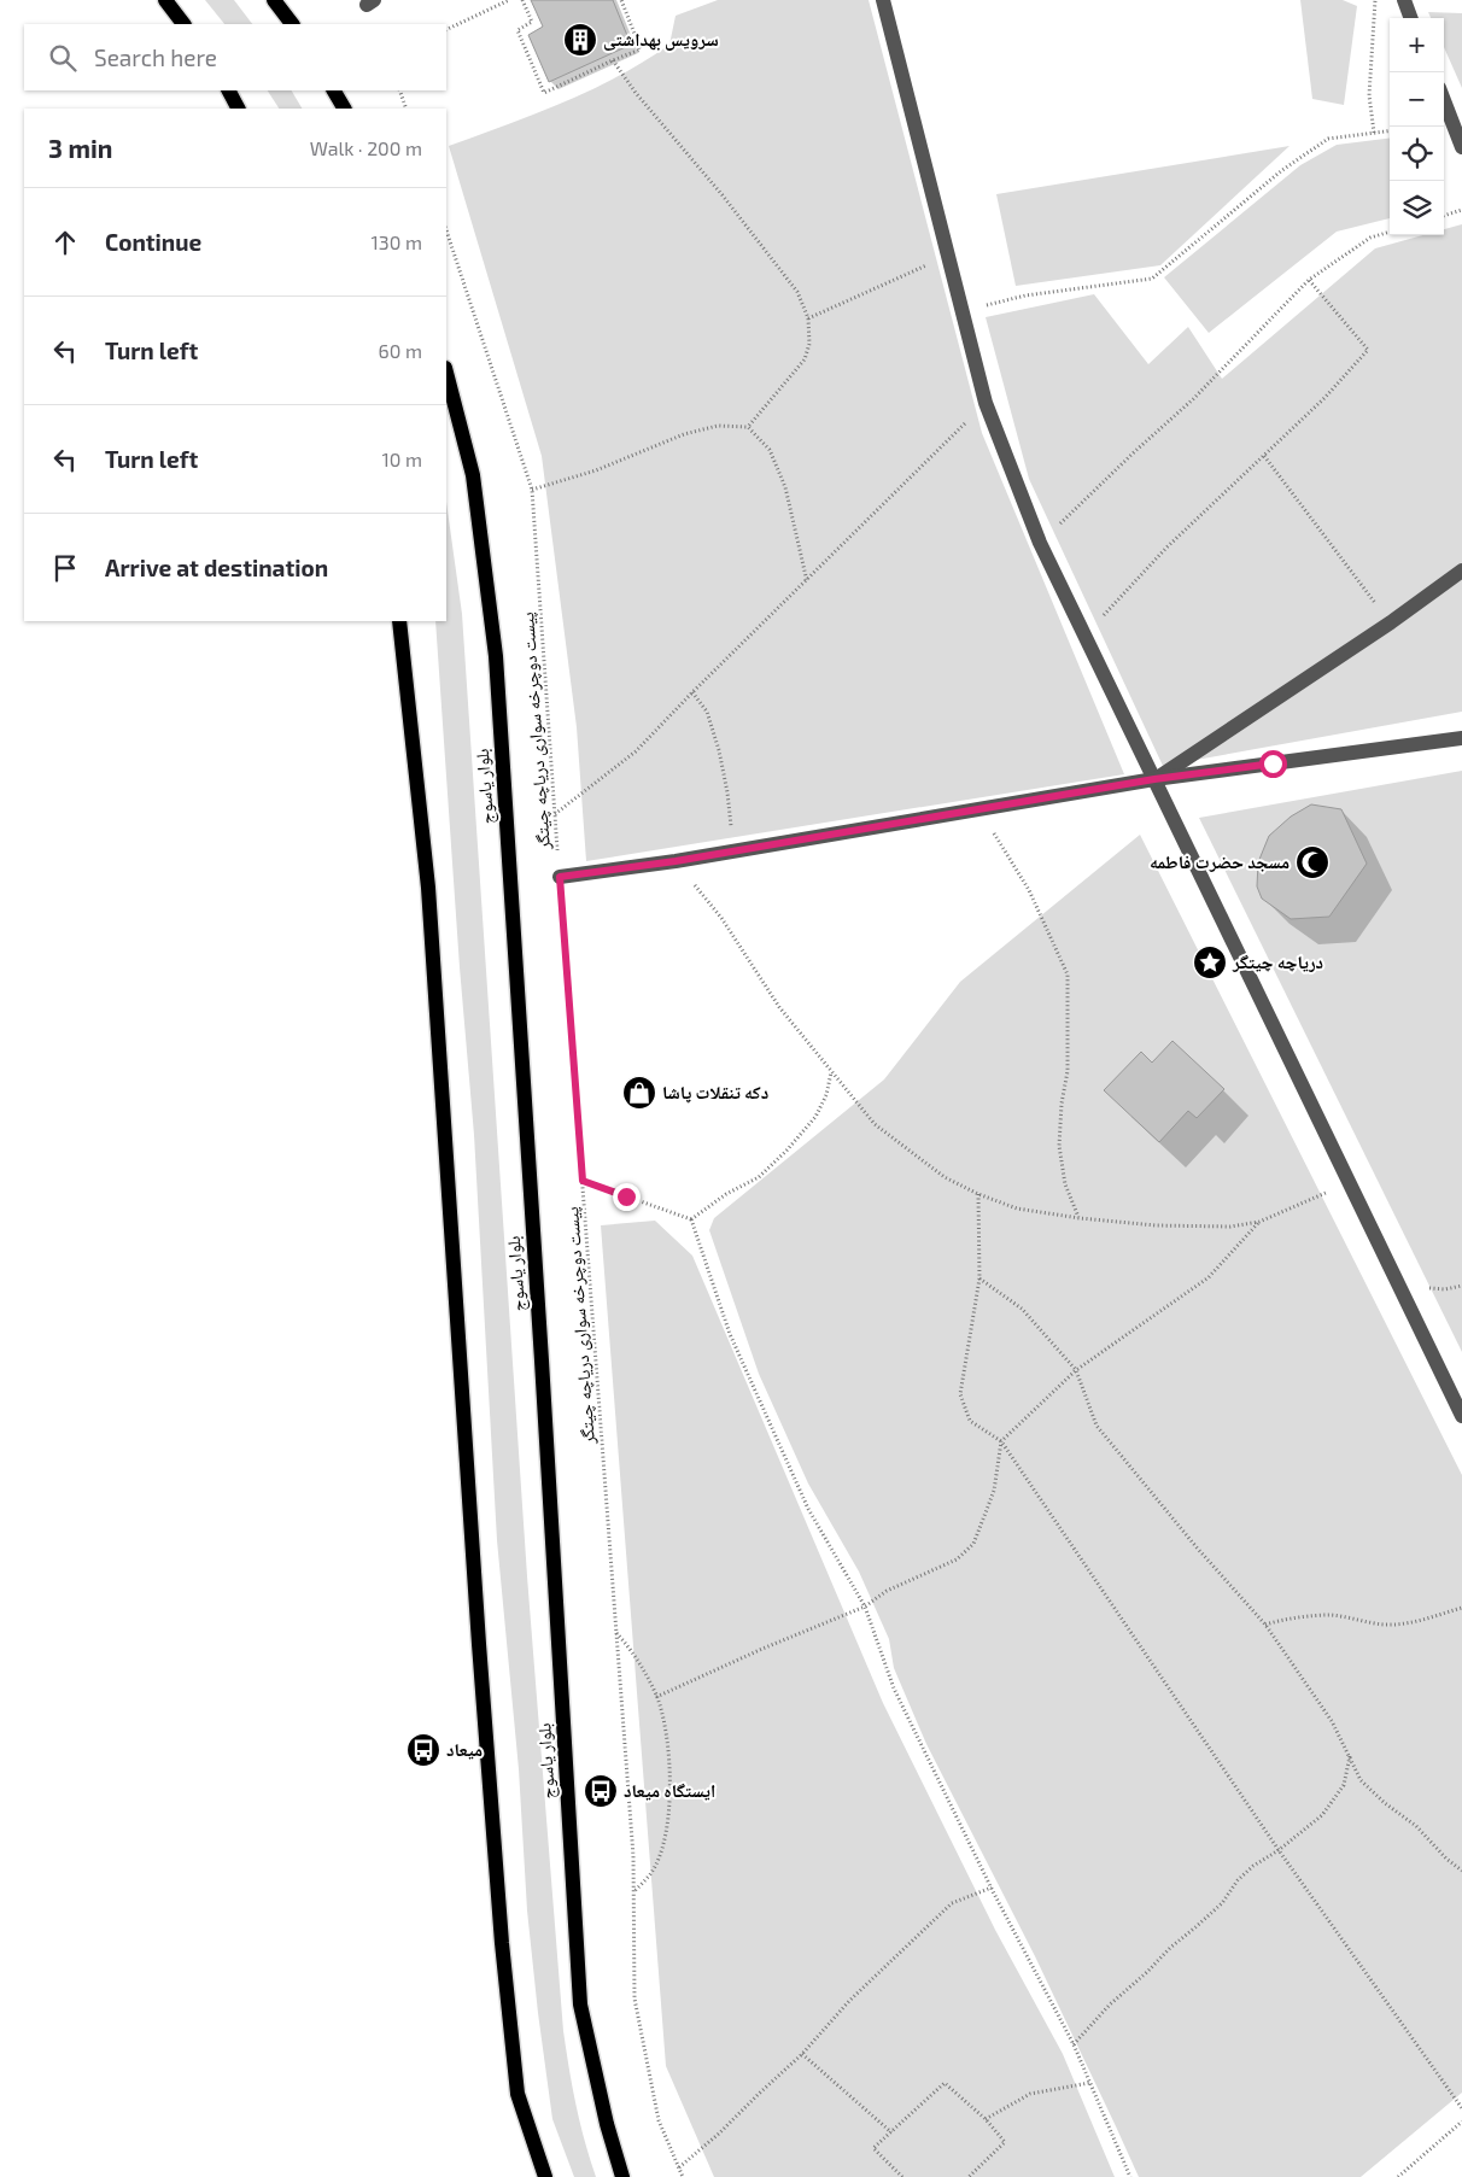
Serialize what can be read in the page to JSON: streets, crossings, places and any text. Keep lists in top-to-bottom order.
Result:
{
  "streets": {
    "main road": ["بلوار یاسوج"],
    "path": ["پیست دوچرخه سواری دریاچه چیتگر"]
  },
  "places": {
    "building": ["سرویس بهداشتی"],
    "mosque": ["مسجد حضرت فاطمه"],
    "place": ["دریاچه چیتگر"],
    "shop": ["دکه تنقلات پاشا"],
    "bus stop": ["میعاد", "ایستگاه میعاد"]
  },
  "page": {
    "map_buttons": ["+", "−"],
    "search": "Search here",
    "heading": ["3 min", "Walk · 200 m"],
    "list": [
      ["Continue", "130 m"],
      ["Turn left", "60 m"],
      ["Turn left", "10 m"],
      "Arrive at destination"
    ]
  }
}
